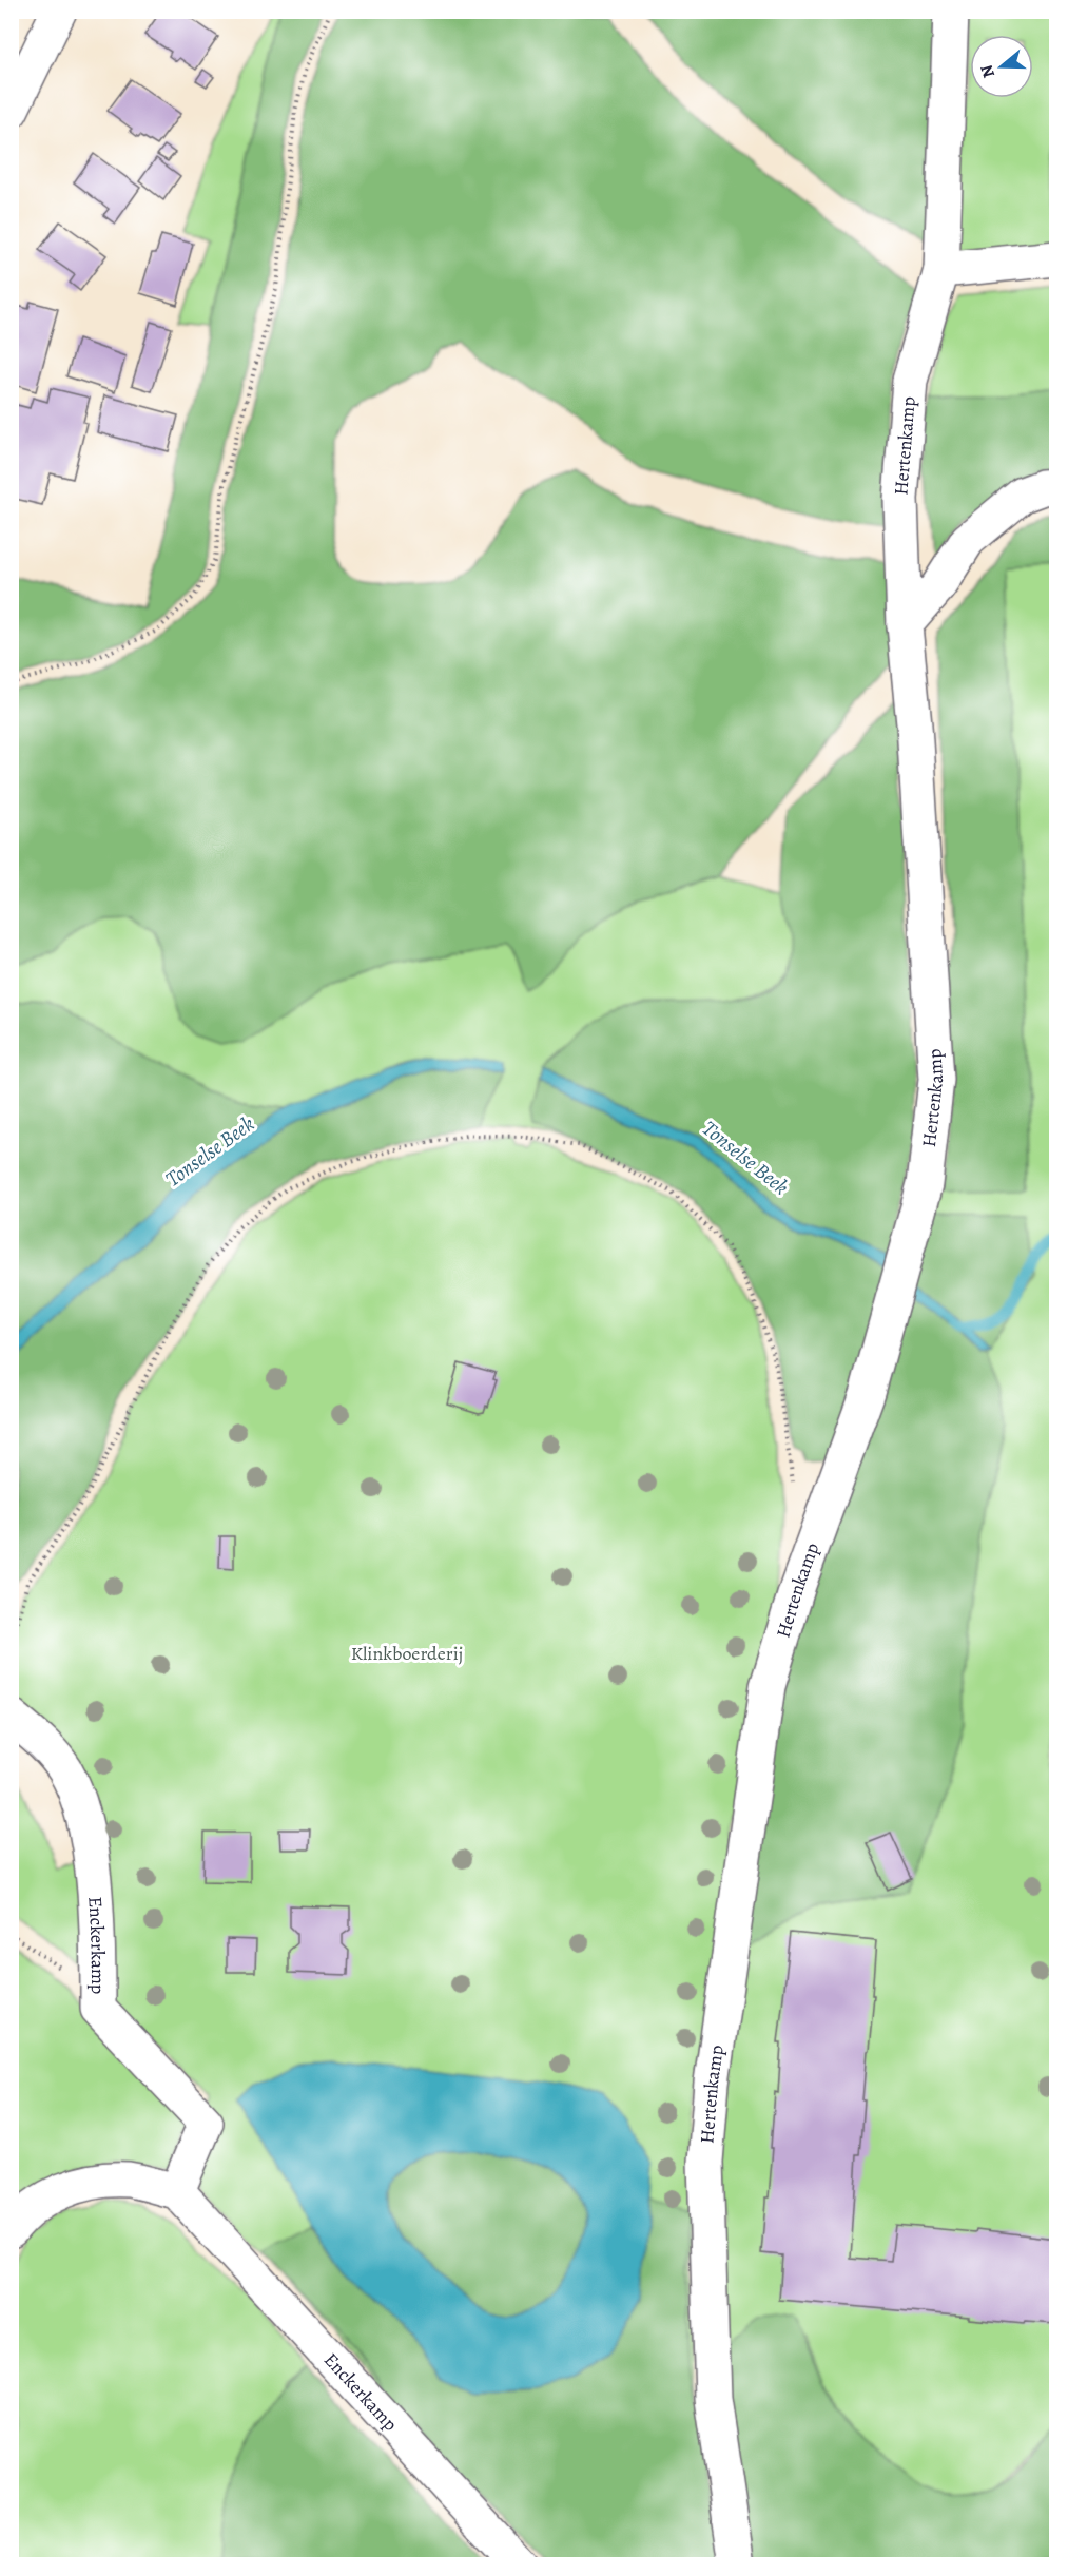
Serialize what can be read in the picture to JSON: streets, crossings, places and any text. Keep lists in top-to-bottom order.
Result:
{
  "streets": {
    "street": ["Hertenkamp", "Enckerkamp"]
  },
  "water": ["Tonselse Beek"],
  "parks": ["Klinkboerderij"],
  "north": "left"
}
